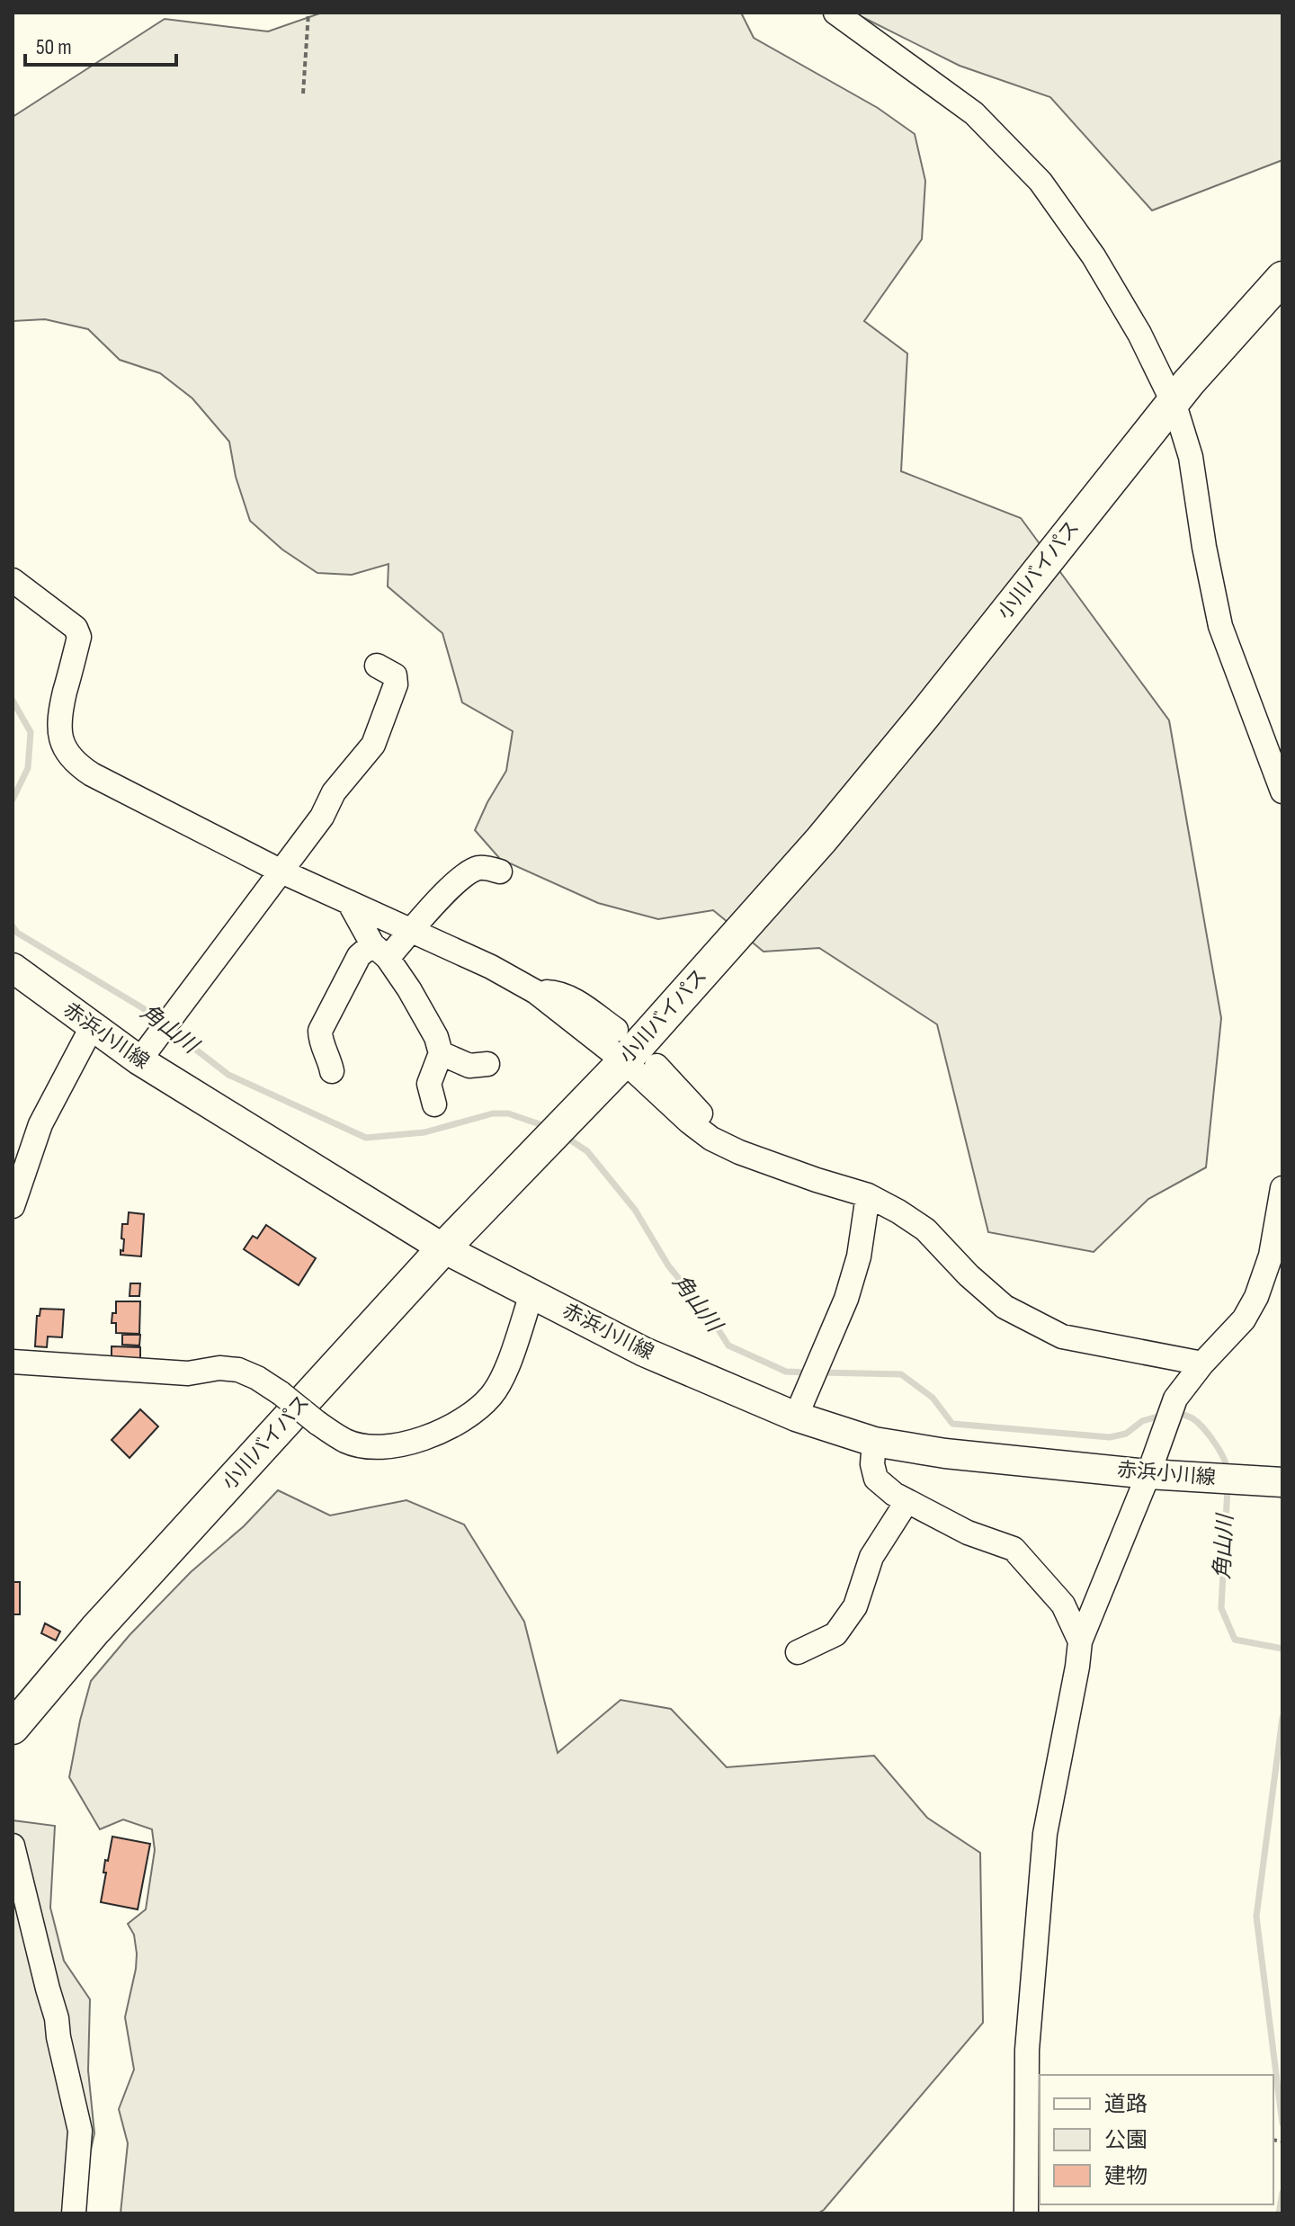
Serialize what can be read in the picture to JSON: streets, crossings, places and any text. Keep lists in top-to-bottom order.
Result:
{
  "streets": {
    "highway": ["小川バイパス"],
    "main road": ["赤浜小川線"]
  },
  "crossings": [
    ["小川バイパス", "赤浜小川線"]
  ],
  "water": ["角山川"],
  "legend": ["道路", "公園", "建物"],
  "scale_bar": "50 m"
}
